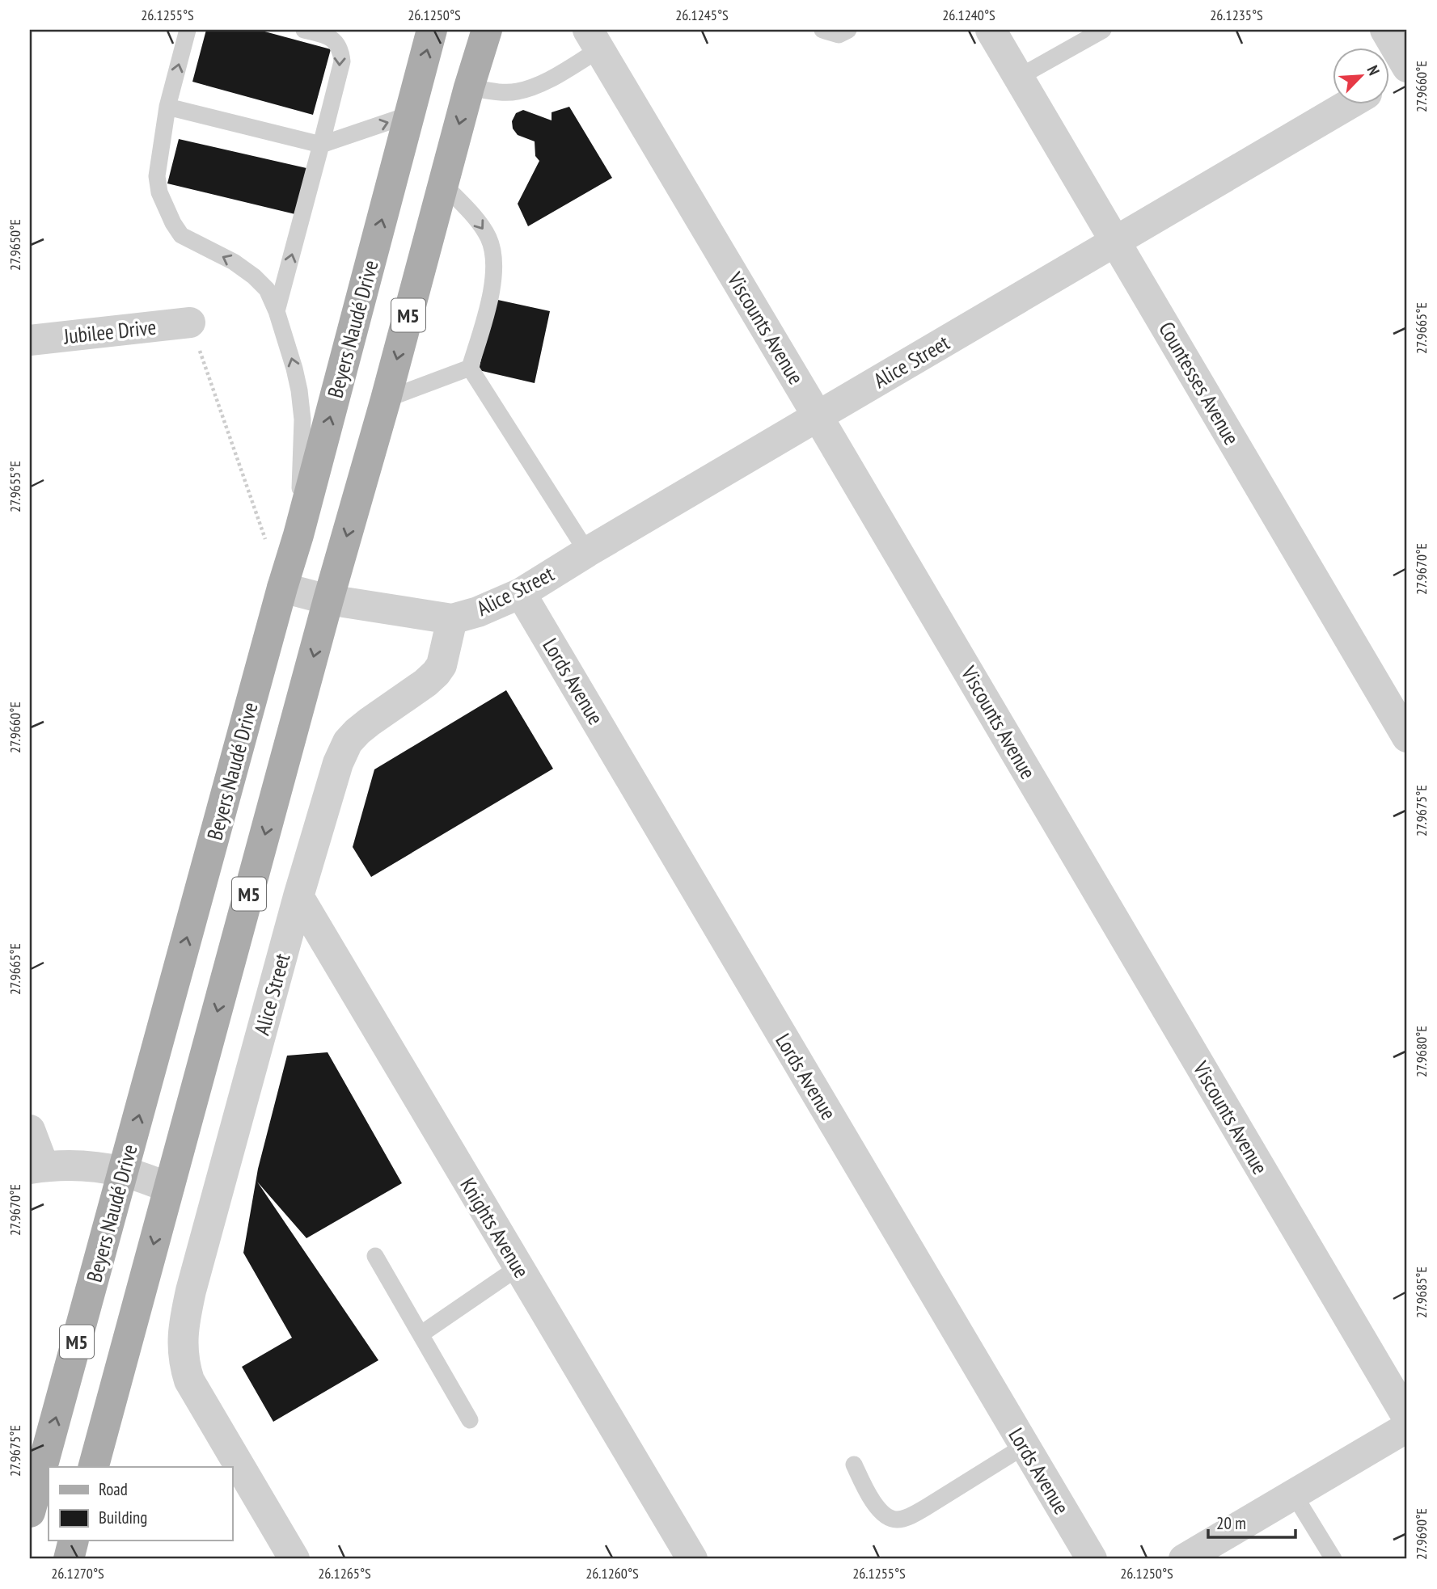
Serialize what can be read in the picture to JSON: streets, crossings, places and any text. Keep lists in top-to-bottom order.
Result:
{
  "streets": {
    "main road": ["M5", "Beyers Naudé Drive"],
    "street": [
      "Viscounts Avenue",
      "Jubilee Drive",
      "Alice Street",
      "Countesses Avenue",
      "Lords Avenue",
      "Knights Avenue"
    ]
  },
  "crossings": [
    ["M5", "Alice Street"],
    ["Viscounts Avenue", "Alice Street"],
    ["Beyers Naudé Drive", "Alice Street"],
    ["Alice Street", "Countesses Avenue"],
    ["Alice Street", "Lords Avenue"],
    ["Alice Street", "Knights Avenue"]
  ],
  "legend": ["Road", "Building"],
  "scale_bar": "20 m",
  "north": "top right",
  "coordinates": [
    "26.1255°S",
    "26.1250°S",
    "26.1245°S",
    "26.1240°S",
    "26.1235°S",
    "27.9660°E",
    "27.9650°E",
    "27.9665°E",
    "27.9655°E",
    "27.9670°E",
    "27.9675°E",
    "27.9680°E",
    "27.9685°E",
    "27.9690°E",
    "26.1270°S",
    "26.1265°S",
    "26.1260°S"
  ]
}
